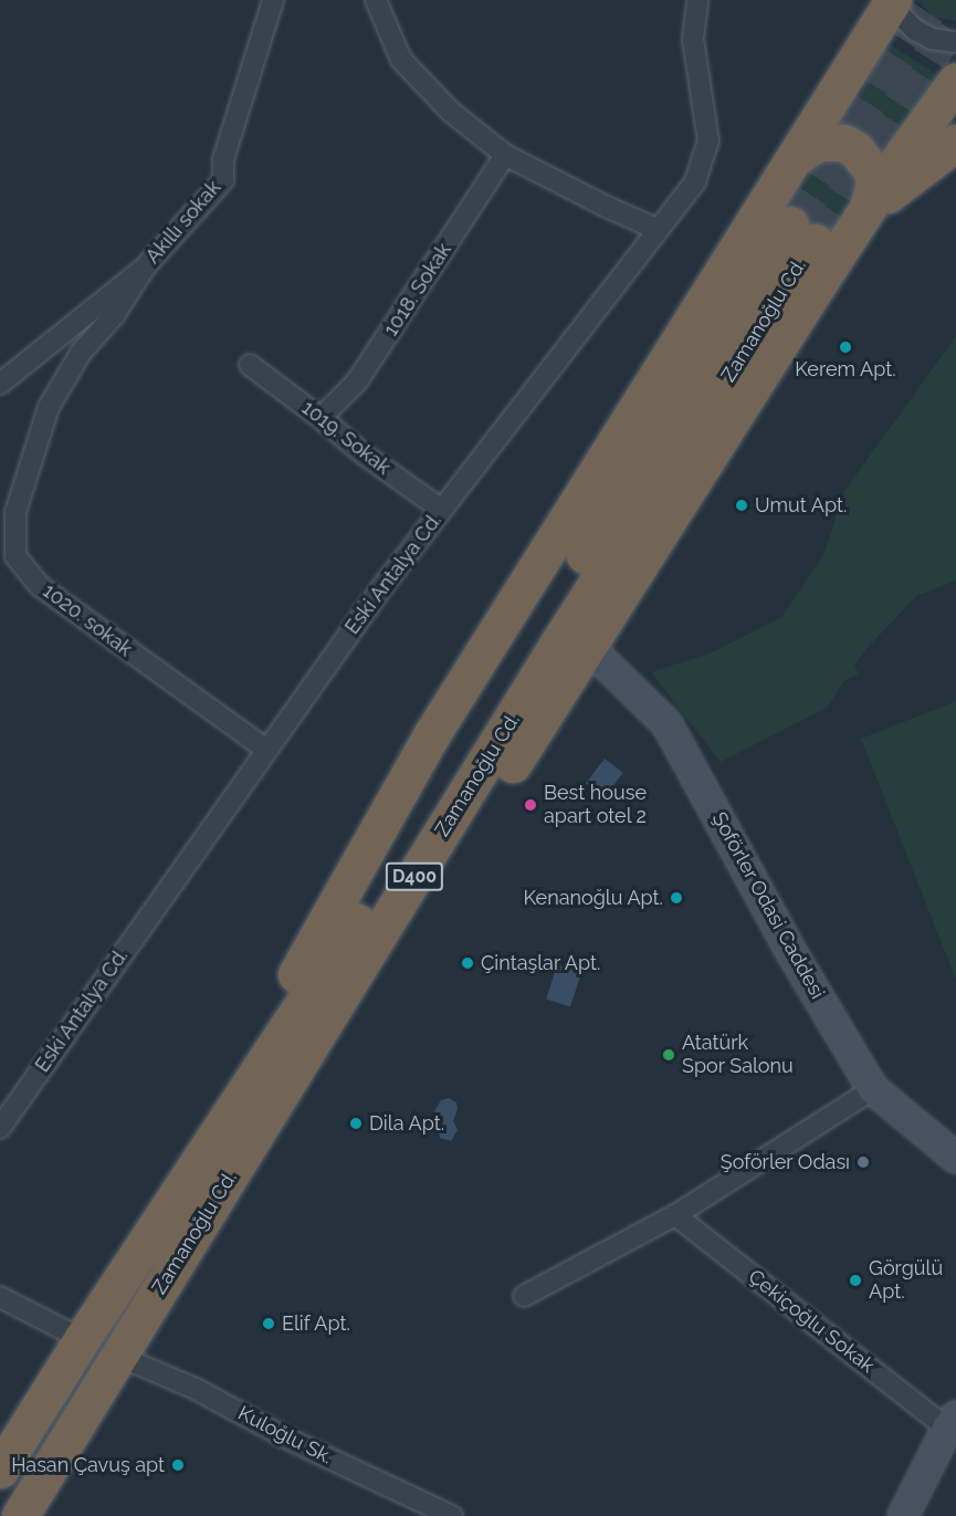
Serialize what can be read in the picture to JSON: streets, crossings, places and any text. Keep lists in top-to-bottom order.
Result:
{
  "streets": {
    "highway": ["Zamanoğlu Cd.", "D400"],
    "street": [
      "Akıllı sokak",
      "1018. Sokak",
      "1019. Sokak",
      "Eski Antalya Cd.",
      "1020. sokak",
      "Şoförler Odasi Caddesi",
      "Çekiçoğlu Sokak",
      "Kuloğlu Sk."
    ]
  },
  "crossings": [
    ["Akıllı sokak", "1020. sokak"],
    ["1018. Sokak", "1019. Sokak"],
    ["Zamanoğlu Cd.", "Kuloğlu Sk."],
    ["1019. Sokak", "Eski Antalya Cd."],
    ["Eski Antalya Cd.", "1020. sokak"]
  ],
  "places": [
    "Kerem Apt.",
    "Umut Apt.",
    "Best house apart otel 2",
    "Kenanoğlu Apt.",
    "Çintaşlar Apt.",
    "Atatürk Spor Salonu",
    "Dila Apt.",
    "Şoförler Odası",
    "Görgülü Apt.",
    "Elif Apt.",
    "Hasan Çavuş apt"
  ]
}
